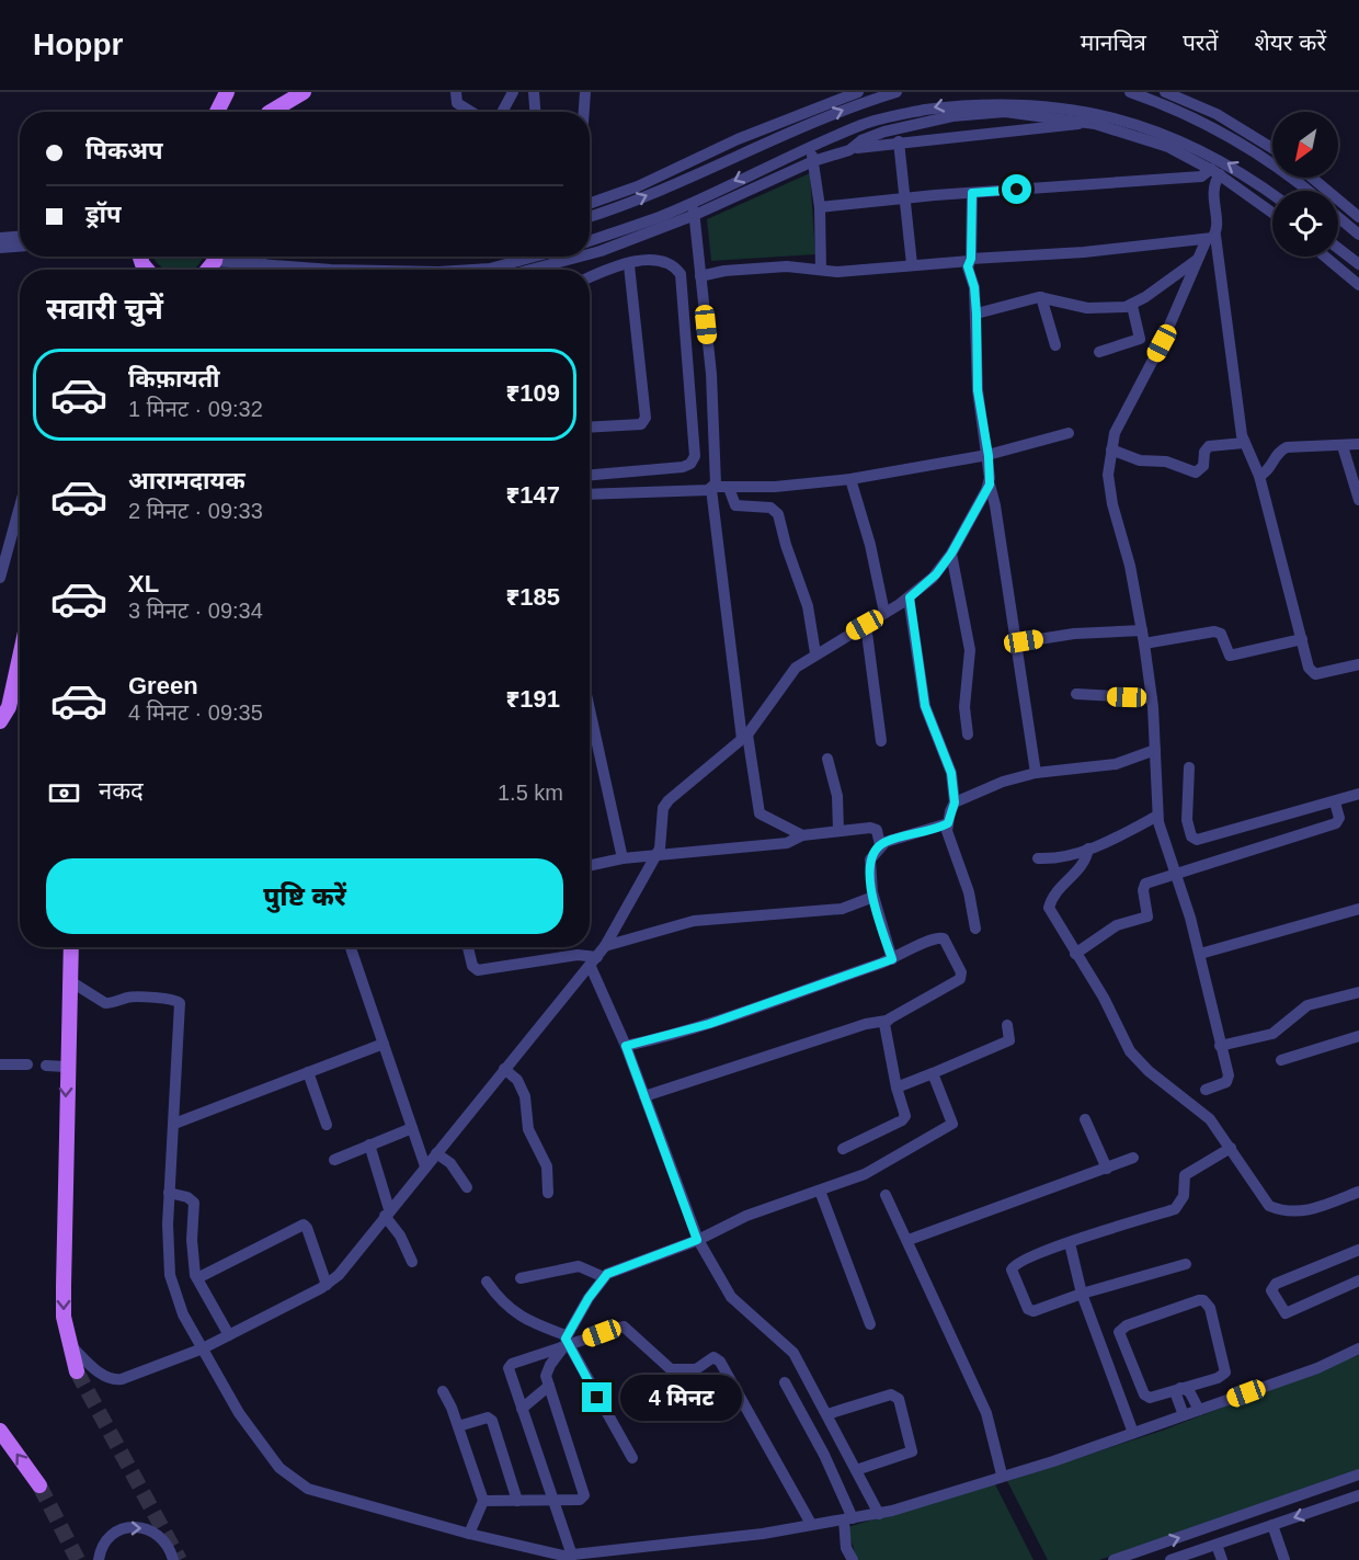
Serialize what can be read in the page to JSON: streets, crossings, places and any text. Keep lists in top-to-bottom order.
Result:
{
  "north": "bottom left",
  "page": {
    "header": "Hoppr",
    "nav": ["मानचित्र", "परतें", "शेयर करें"],
    "banner": ["पिकअप", "ड्रॉप"],
    "heading": "सवारी चुनें",
    "list": [
      {
        "name": "किफ़ायती",
        "note": "1 मिनट · 09:32",
        "value": "₹109"
      },
      {
        "name": "आरामदायक",
        "note": "2 मिनट · 09:33",
        "value": "₹147"
      },
      {
        "name": "XL",
        "note": "3 मिनट · 09:34",
        "value": "₹185"
      },
      {
        "name": "Green",
        "note": "4 मिनट · 09:35",
        "value": "₹191"
      }
    ],
    "pay": ["नकद", "1.5 km"],
    "buttons": "पुष्टि करें",
    "bubble": "4 मिनट"
  }
}
